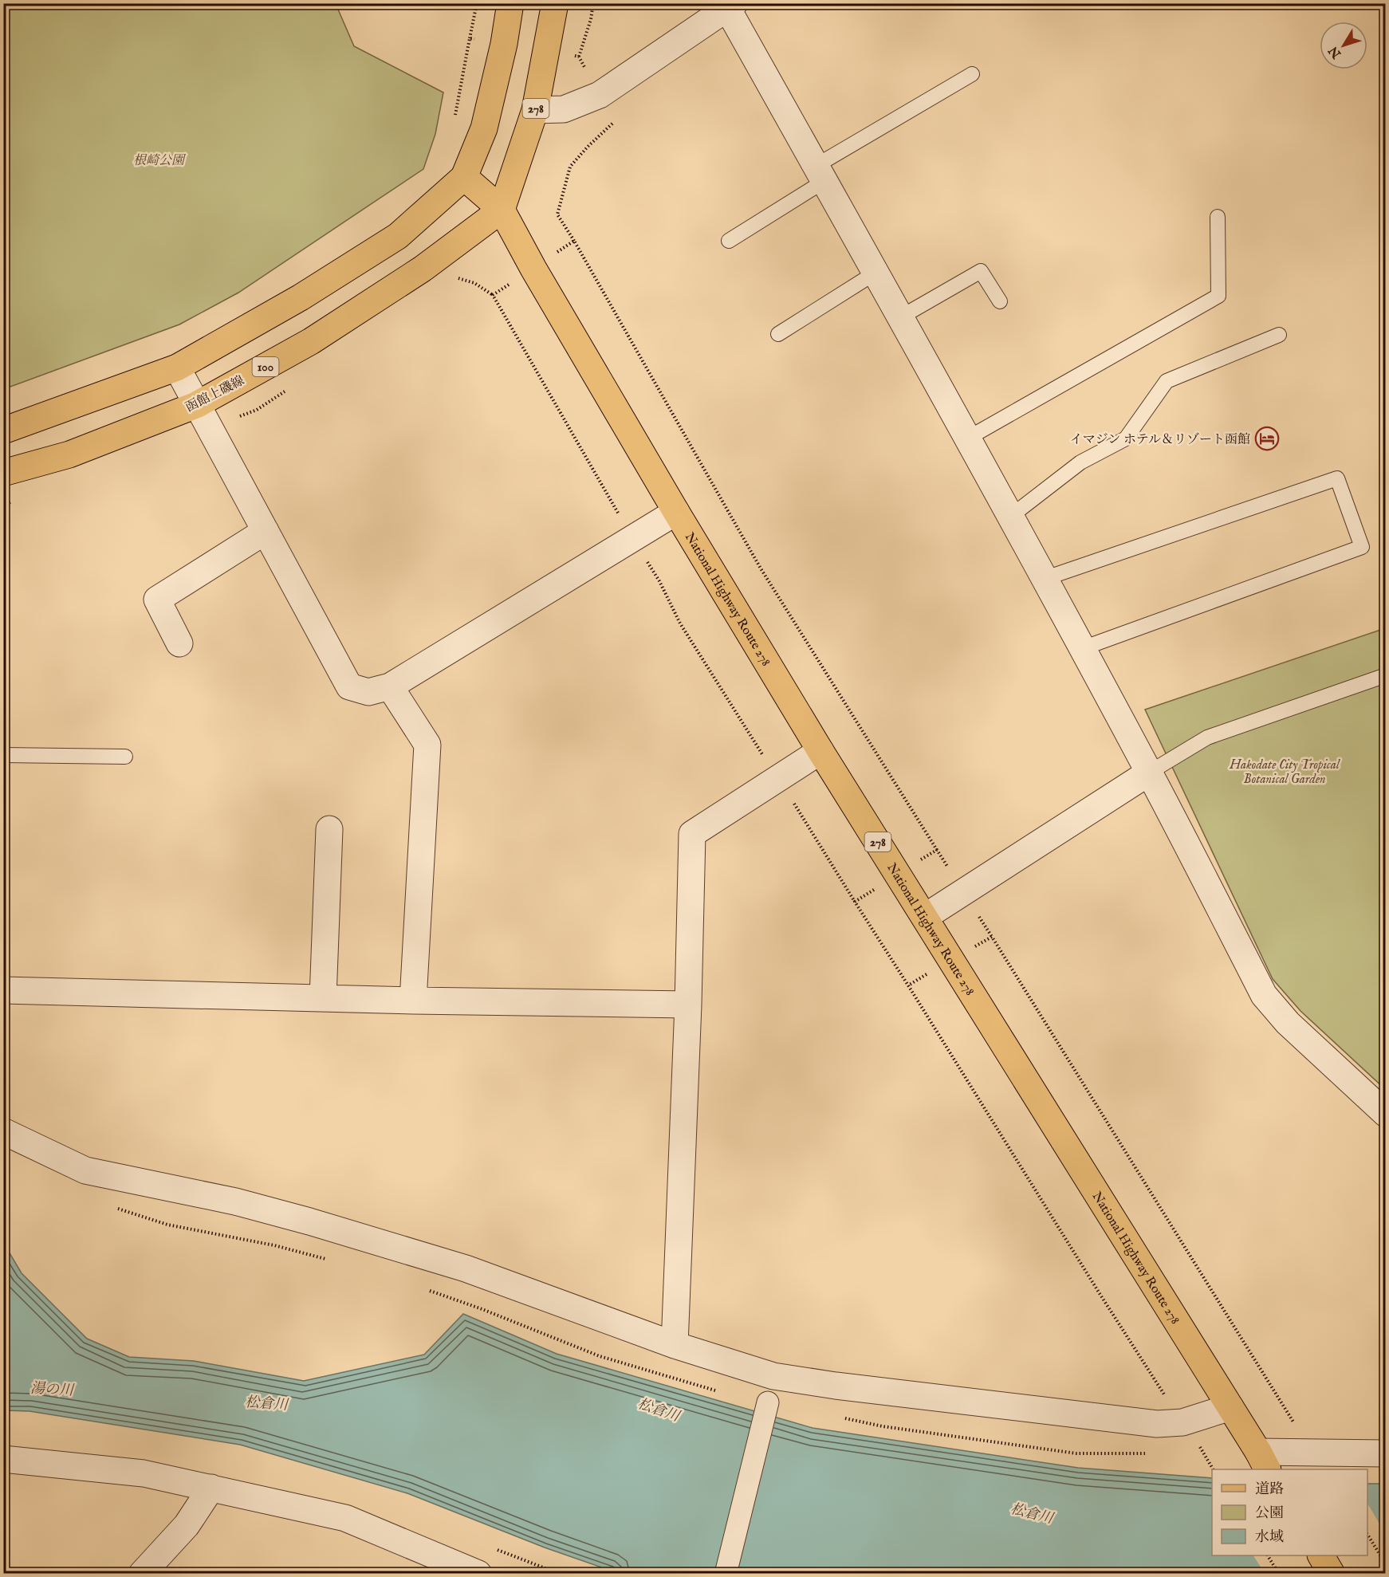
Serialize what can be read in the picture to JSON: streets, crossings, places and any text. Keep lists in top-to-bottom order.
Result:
{
  "streets": {
    "main road": [
      "278",
      "100",
      "函館上磯線",
      "National Highway Route 278"
    ]
  },
  "crossings": [
    ["278", "函館上磯線"],
    ["278", "National Highway Route 278"],
    ["函館上磯線", "National Highway Route 278"]
  ],
  "water": ["湯の川", "松倉川"],
  "parks": ["根崎公園", "Hakodate City Tropical Botanical Garden"],
  "places": {
    "hotel": ["イマジン ホテル＆リゾート函館"]
  },
  "legend": ["道路", "公園", "水域"],
  "north": "bottom left"
}
